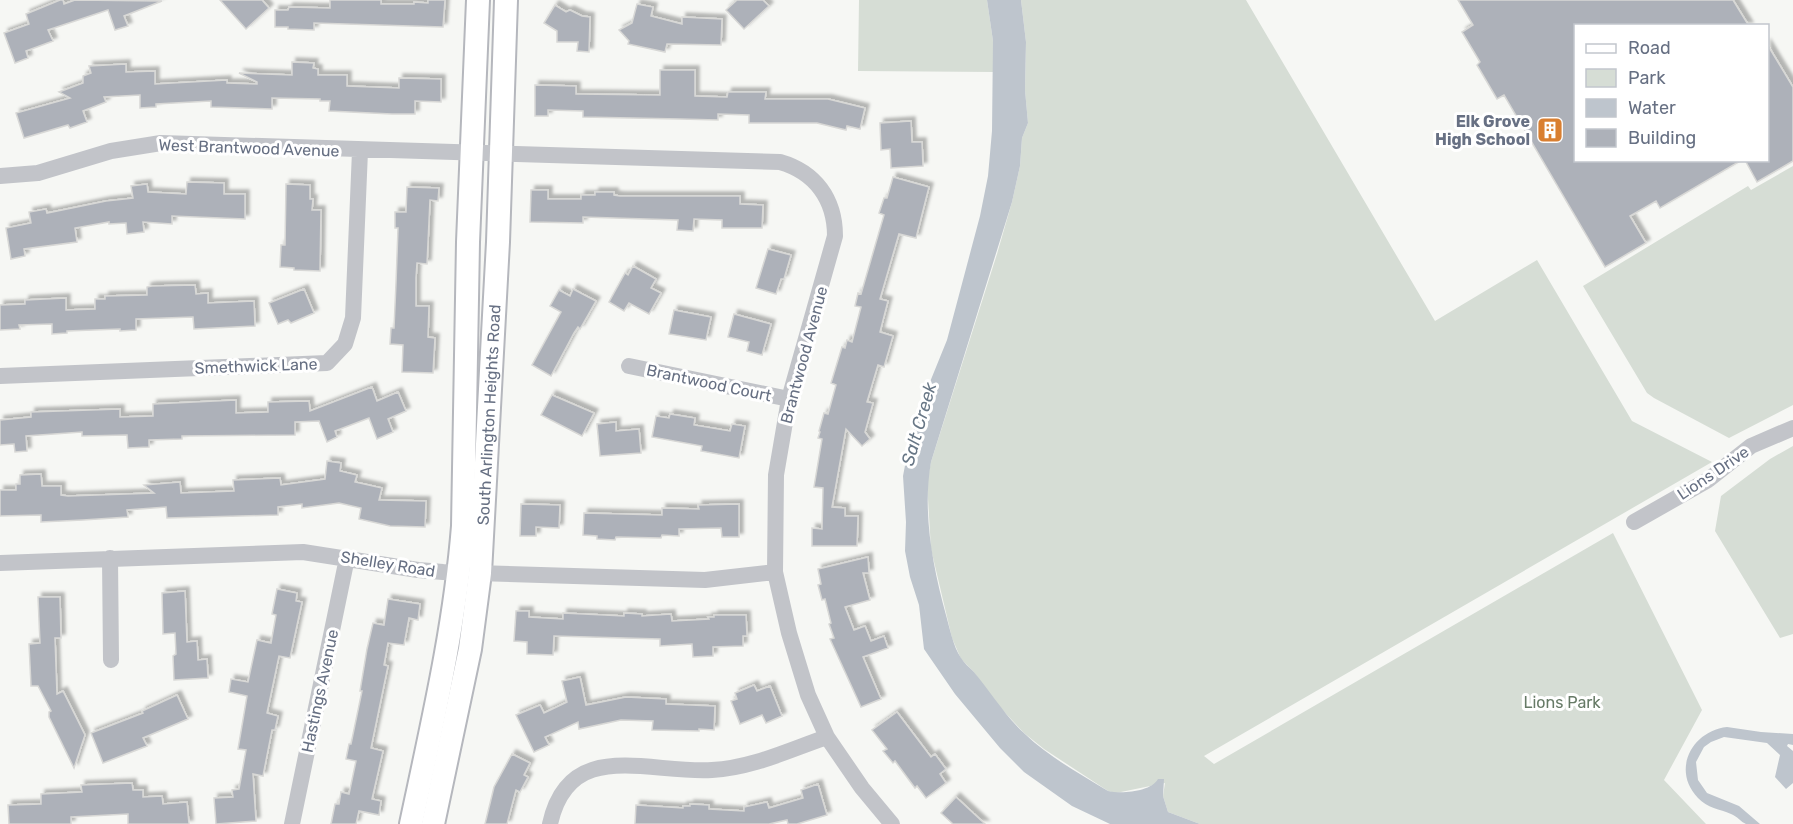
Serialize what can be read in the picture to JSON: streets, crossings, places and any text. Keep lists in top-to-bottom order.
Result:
{
  "streets": {
    "main road": ["South Arlington Heights Road"],
    "street": [
      "West Brantwood Avenue",
      "Brantwood Avenue",
      "Smethwick Lane",
      "Brantwood Court",
      "Lions Drive",
      "Shelley Road",
      "Hastings Avenue"
    ]
  },
  "crossings": [
    ["West Brantwood Avenue", "Brantwood Avenue"],
    ["West Brantwood Avenue", "Smethwick Lane"],
    ["West Brantwood Avenue", "South Arlington Heights Road"],
    ["Brantwood Avenue", "Brantwood Court"],
    ["Brantwood Avenue", "South Arlington Heights Road"],
    ["Brantwood Avenue", "Shelley Road"],
    ["South Arlington Heights Road", "Shelley Road"],
    ["Shelley Road", "Hastings Avenue"]
  ],
  "water": ["Salt Creek"],
  "parks": ["Lions Park"],
  "places": {
    "building": ["Elk Grove High School"]
  },
  "legend": [
    "Road",
    "Park",
    "Water",
    "Building"
  ]
}
